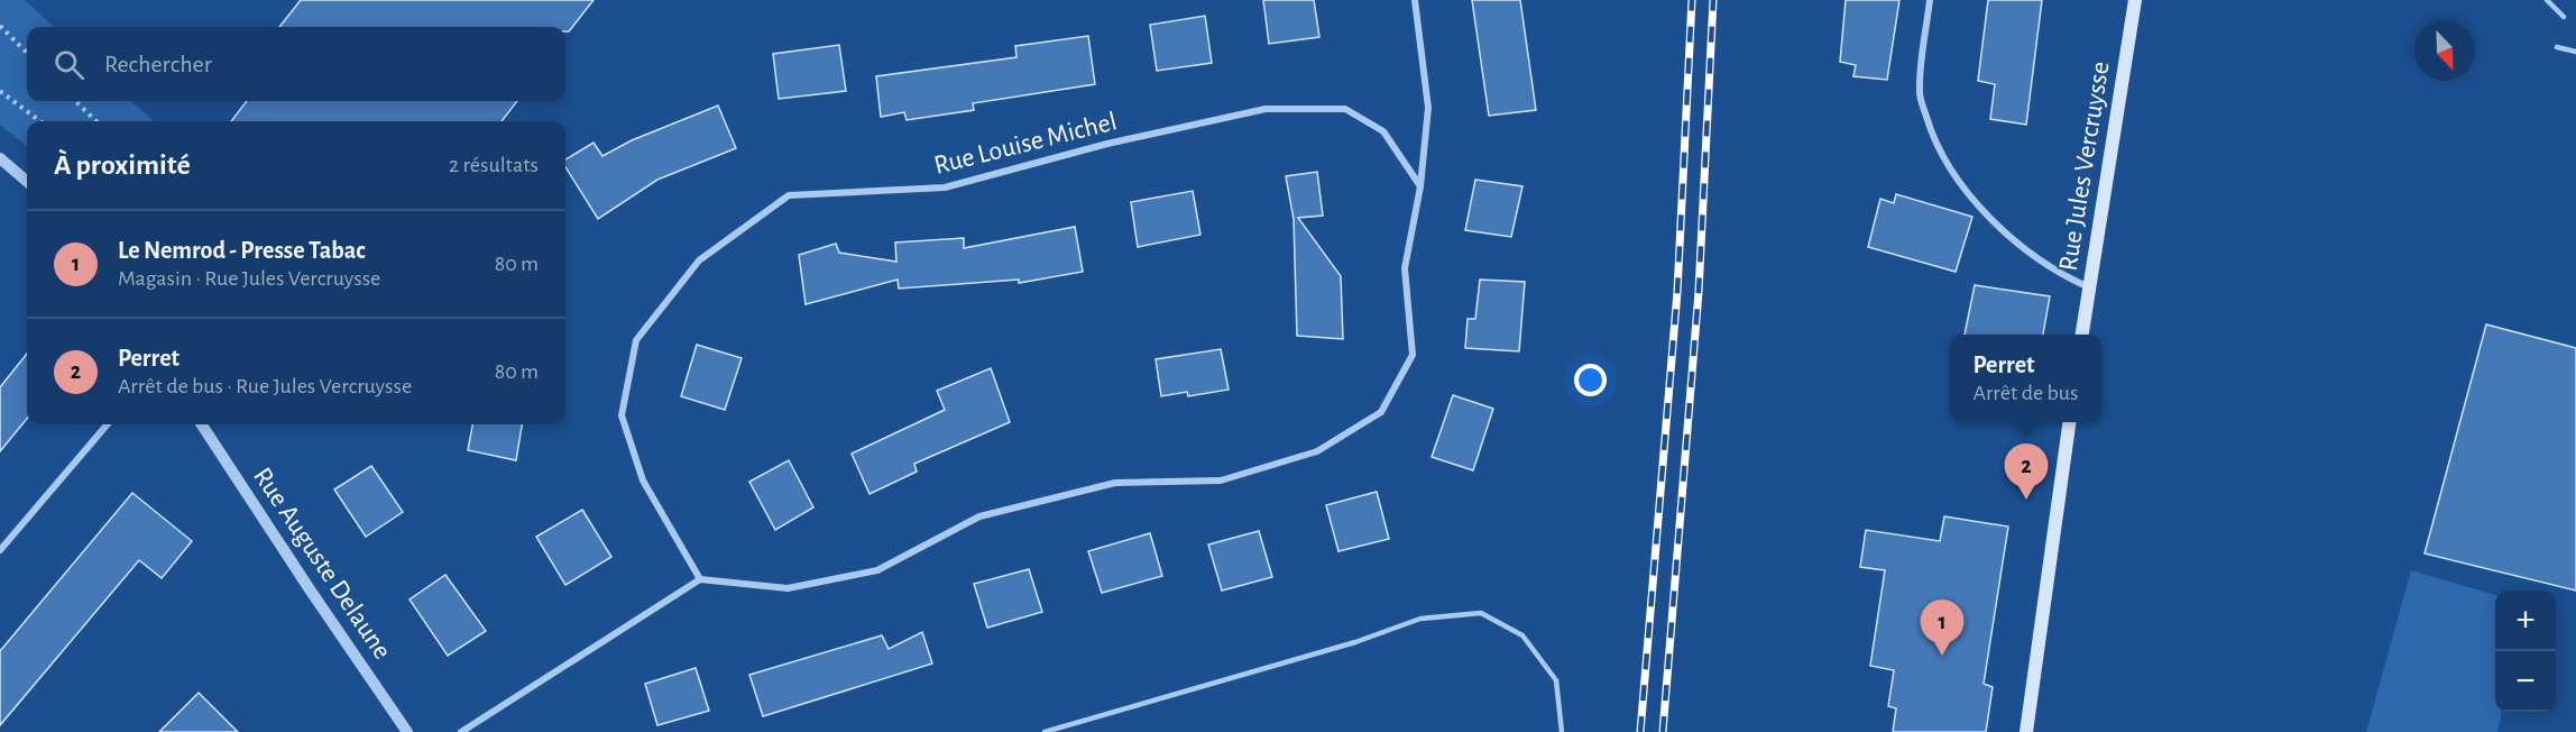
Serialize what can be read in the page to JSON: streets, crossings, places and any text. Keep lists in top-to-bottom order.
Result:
{
  "streets": {
    "main road": ["Rue Jules Vercruysse"],
    "street": ["Rue Louise Michel", "Rue Auguste Delaune"]
  },
  "north": "bottom right",
  "page": {
    "search": "Rechercher",
    "heading": ["À proximité", "2 résultats"],
    "list": [
      {
        "mark": "1",
        "name": "Le Nemrod - Presse Tabac",
        "note": "Magasin · Rue Jules Vercruysse",
        "value": "80 m"
      },
      {
        "mark": "2",
        "name": "Perret",
        "note": "Arrêt de bus · Rue Jules Vercruysse",
        "value": "80 m"
      }
    ],
    "popup": ["Perret", "Arrêt de bus"],
    "pins": ["2", "1"],
    "map_buttons": ["+", "−"]
  }
}
